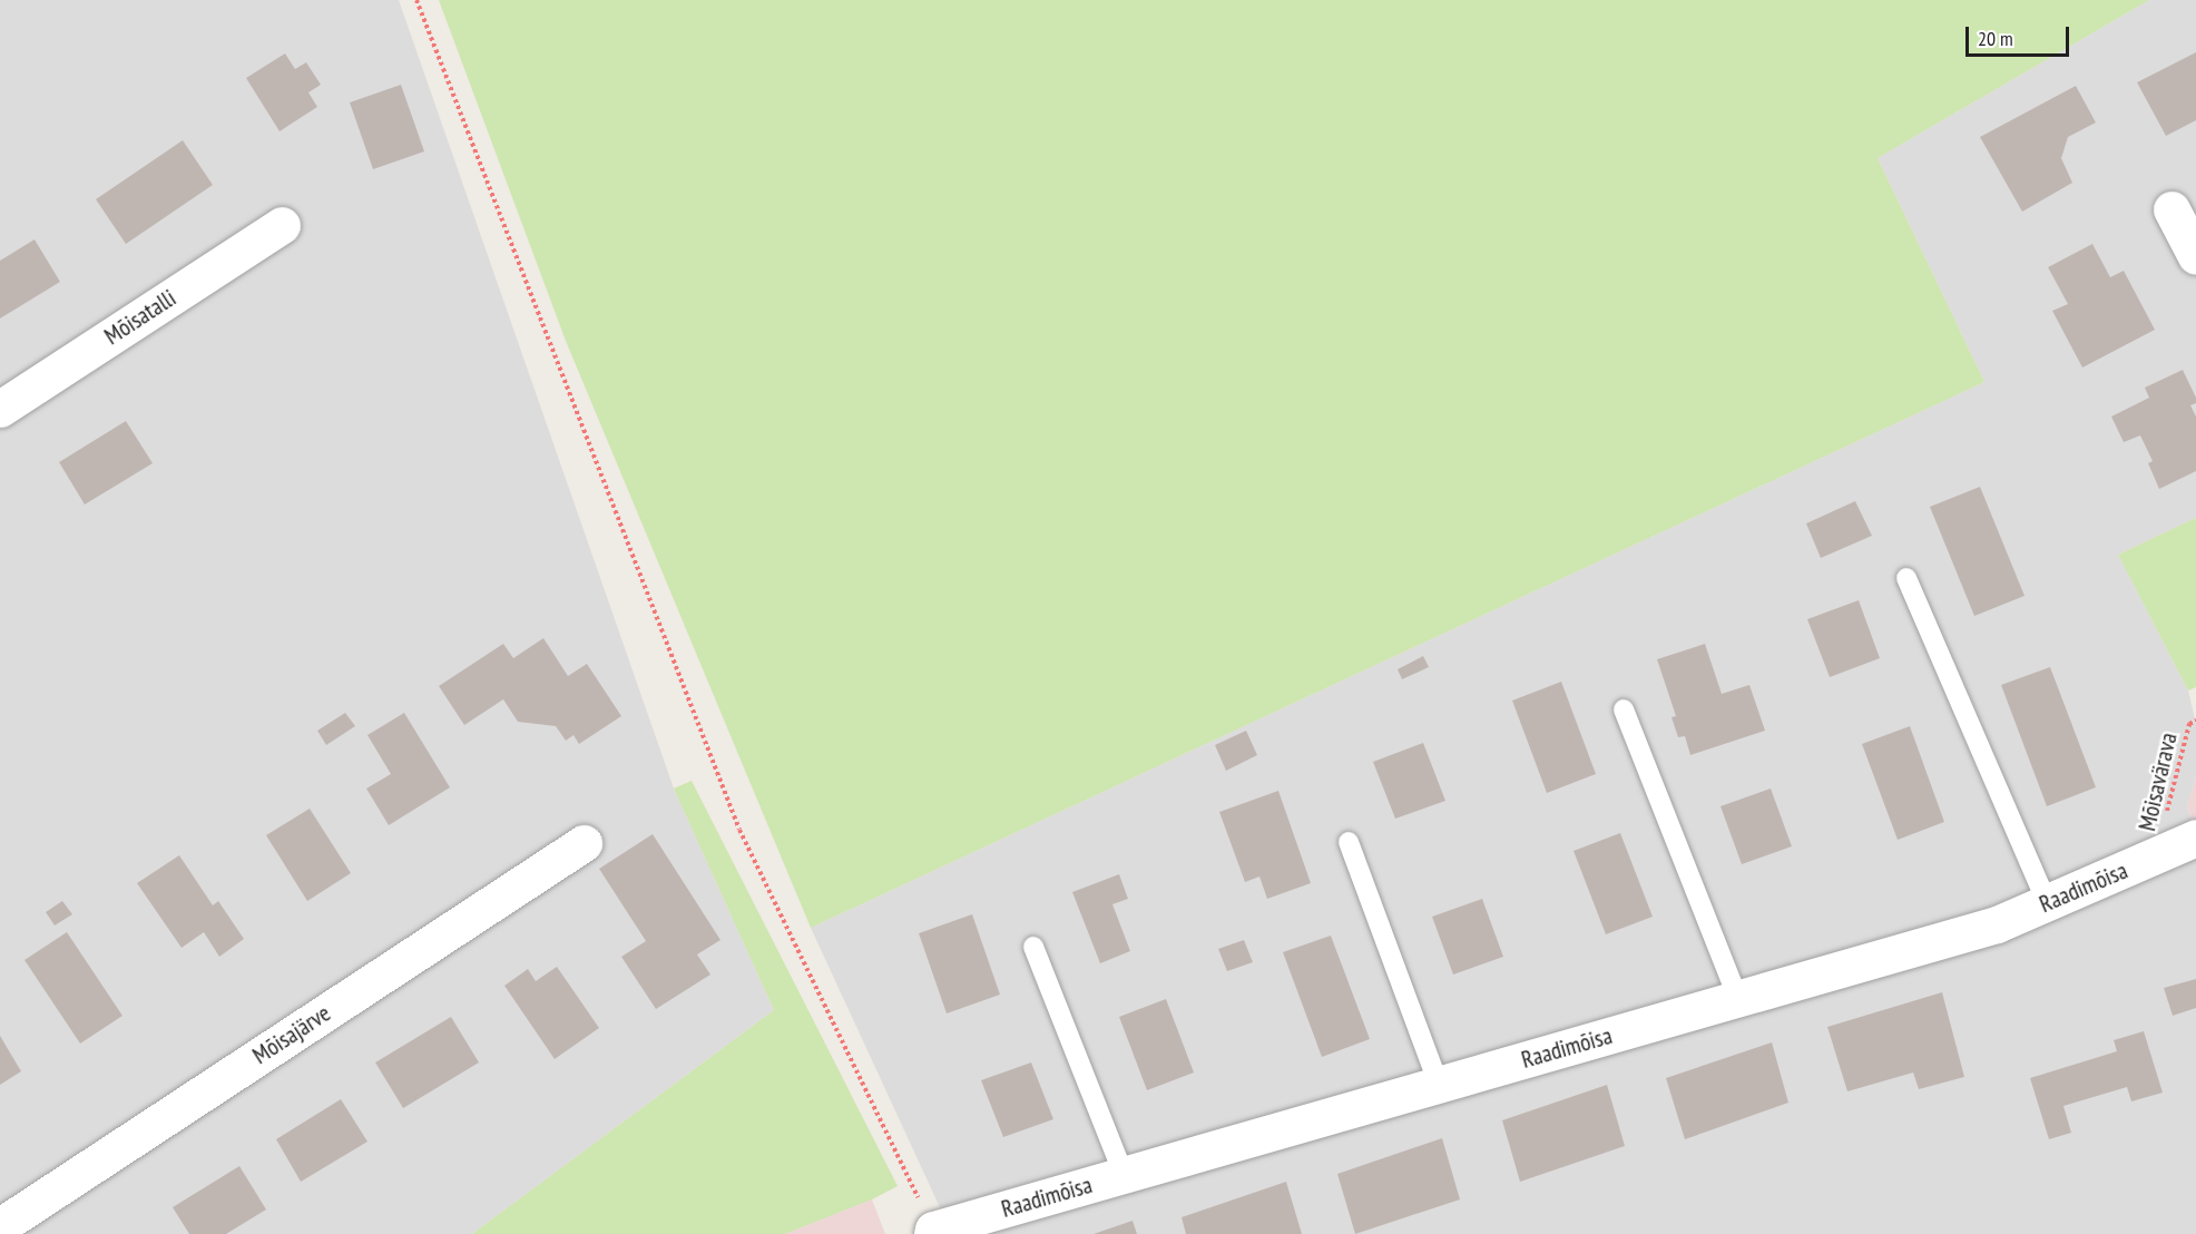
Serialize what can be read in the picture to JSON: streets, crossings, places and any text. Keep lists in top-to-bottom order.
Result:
{
  "streets": {
    "street": ["Mõisatalli", "Raadimõisa", "Mõisajärve"],
    "path": ["Mõisavärava"]
  },
  "crossings": [
    ["Mõisavärava", "Raadimõisa"]
  ],
  "scale_bar": "20 m"
}
